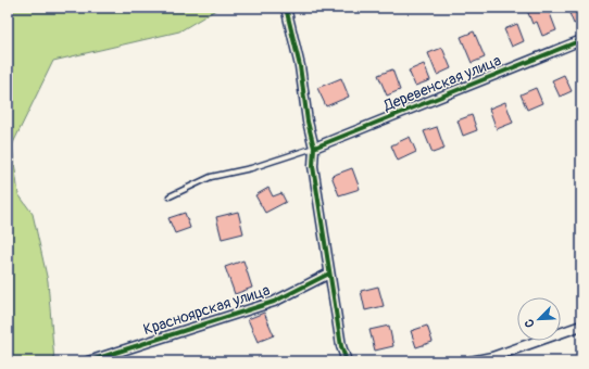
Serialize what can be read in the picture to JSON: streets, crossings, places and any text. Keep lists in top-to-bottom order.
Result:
{
  "streets": {
    "street": ["Деревенская улица", "Красноярская улица"]
  },
  "north": "bottom left"
}
